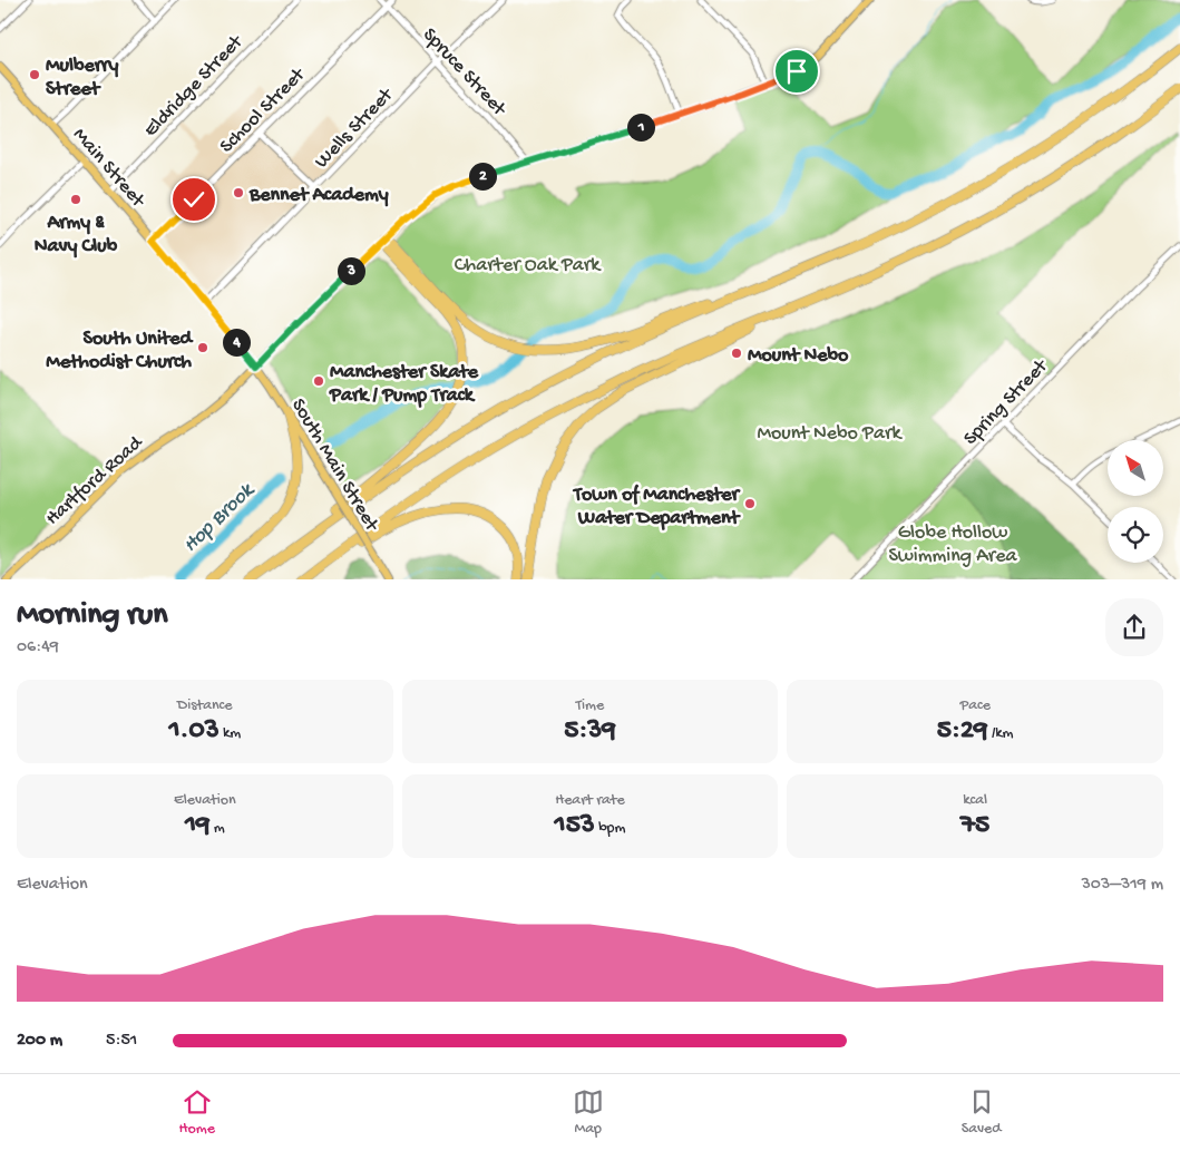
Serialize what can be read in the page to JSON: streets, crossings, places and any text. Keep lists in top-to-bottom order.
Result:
{
  "streets": {
    "main road": ["Main Street", "South Main Street", "Hartford Road"],
    "street": [
      "Spruce Street",
      "Eldridge Street",
      "School Street",
      "Wells Street",
      "Spring Street"
    ]
  },
  "crossings": [
    ["Spruce Street", "School Street"],
    ["Spruce Street", "Wells Street"],
    ["Spruce Street", "Hartford Road"],
    ["Eldridge Street", "Main Street"],
    ["School Street", "Main Street"],
    ["Wells Street", "Main Street"],
    ["Main Street", "South Main Street"],
    ["Main Street", "Hartford Road"],
    ["South Main Street", "Hartford Road"]
  ],
  "water": ["Hop Brook"],
  "parks": ["Charter Oak Park", "Mount Nebo Park", "Globe Hollow Swimming Area"],
  "places": [
    "Mulberry Street",
    "Bennet Academy",
    "Army & Navy Club",
    "South United Methodist Church",
    "Mount Nebo",
    "Manchester Skate Park / Pump Track",
    "Town of Manchester Water Department"
  ],
  "north": "top left",
  "page": {
    "pins": [
      "1",
      "2",
      "3",
      "4"
    ],
    "heading": ["Morning run", "06:49"],
    "stats": [
      ["Distance", "1.03 km"],
      ["Time", "5:39"],
      ["Pace", "5:29 /km"],
      ["Elevation", "19 m"],
      ["Heart rate", "153 bpm"],
      ["kcal", "75"]
    ],
    "chart": ["Elevation", "303–319 m"],
    "list": [
      {
        "name": "200 m",
        "note": "5:51"
      }
    ],
    "tabs": ["Home", "Map", "Saved"]
  }
}
